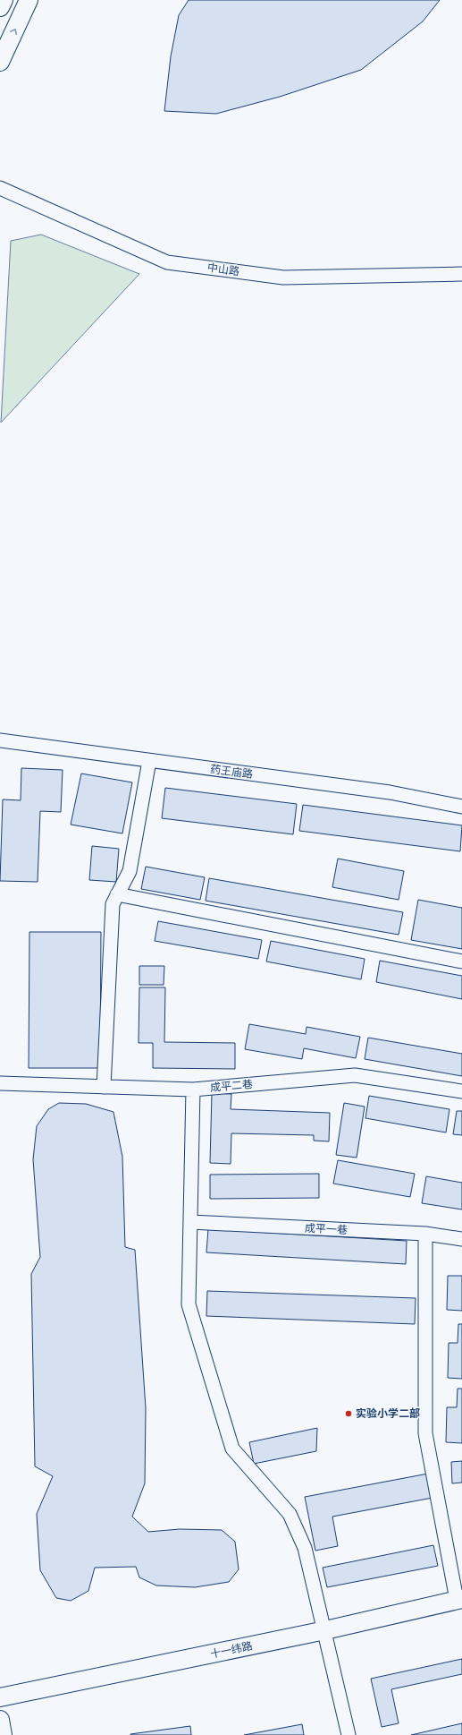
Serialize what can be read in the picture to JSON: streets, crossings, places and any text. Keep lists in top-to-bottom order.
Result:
{
  "streets": {
    "main road": ["十一纬路"],
    "street": [
      "中山路",
      "药王庙路",
      "成平二巷",
      "成平一巷"
    ]
  },
  "places": ["实验小学二部"]
}
